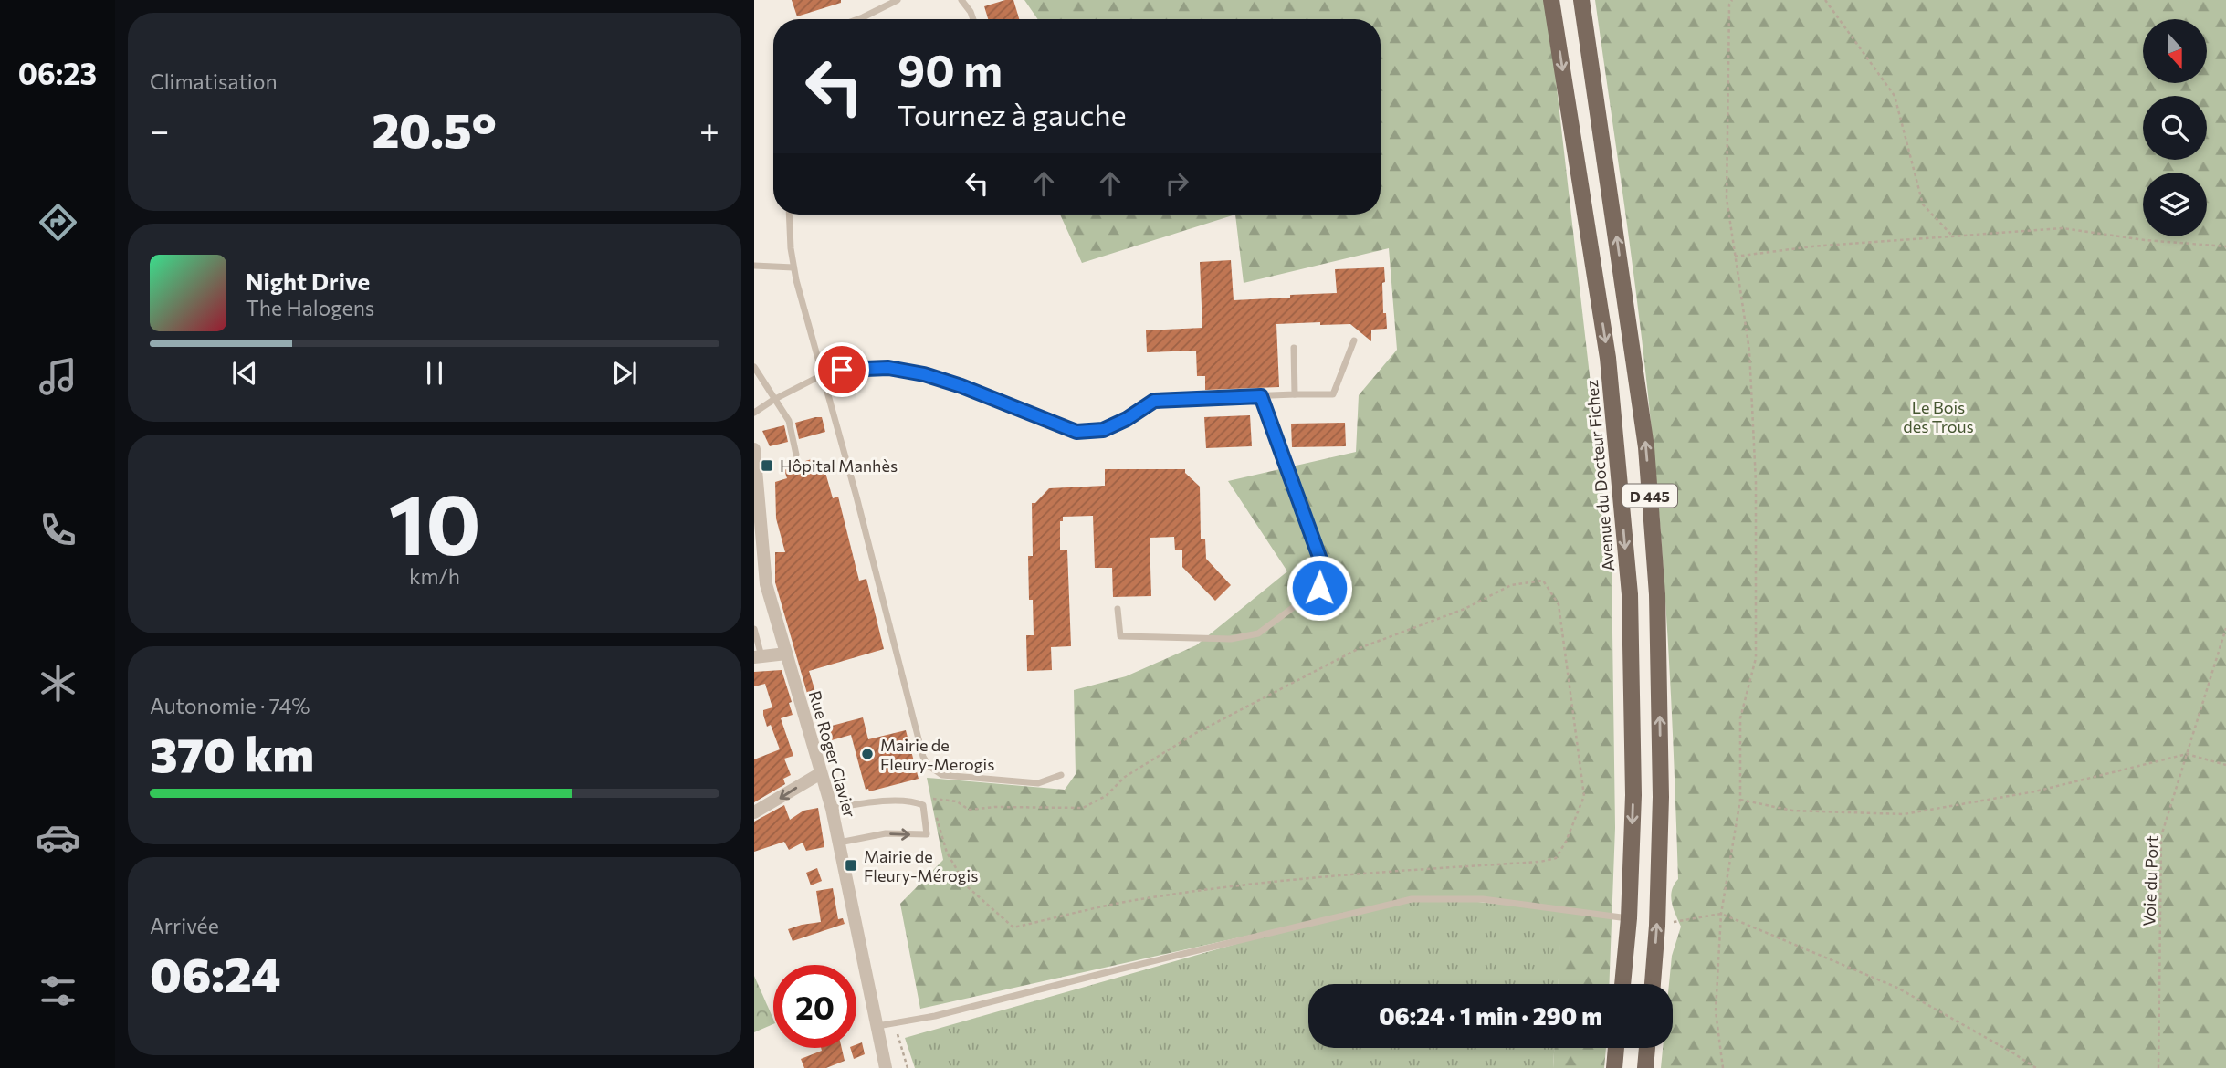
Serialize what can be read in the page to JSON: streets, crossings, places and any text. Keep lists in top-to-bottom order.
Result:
{
  "streets": {
    "main road": ["Avenue du Docteur Fichez", "D 445"],
    "street": ["Rue Roger Clavier"],
    "path": ["Voie du Port"]
  },
  "parks": ["Le Bois des Trous"],
  "places": {
    "transit": ["Hôpital Manhès", "Mairie de Fleury-Mérogis"],
    "other": ["Mairie de Fleury-Merogis"]
  },
  "north": "bottom",
  "page": {
    "tabs": "06:23",
    "tile": [
      "Climatisation",
      ["10", "km/h"],
      ["Autonomie · 74%", "370 km"],
      ["Arrivée", "06:24"]
    ],
    "turn": ["90 m", "Tournez à gauche"],
    "heat": ["−", "20.5°", "+"],
    "song": ["Night Drive", "The Halogens"],
    "limit": "20",
    "trip": "06:24 · 1 min · 290 m"
  }
}
